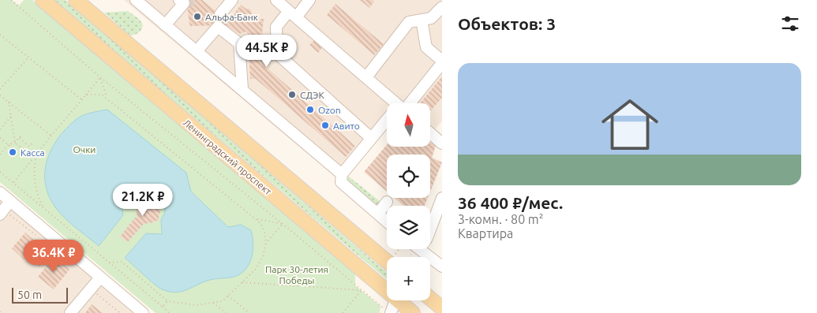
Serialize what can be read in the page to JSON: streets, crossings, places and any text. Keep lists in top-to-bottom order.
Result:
{
  "streets": {
    "main road": ["Ленинградский проспект"]
  },
  "parks": ["Очки", "Парк 30-летия Победы"],
  "places": [
    "Альфа-Банк",
    "СДЭК",
    "Ozon",
    "Авито",
    "Касса"
  ],
  "scale_bar": "50 m",
  "north": "top",
  "page": {
    "heading": "Объектов: 3",
    "price": ["44.5K ₽", "21.2K ₽", "36.4K ₽"],
    "list": [
      {
        "name": "36 400 ₽/мес.",
        "note": "3-комн. · 80 m² · Квартира"
      }
    ],
    "map_buttons": "+",
    "scale": "50 m"
  }
}
